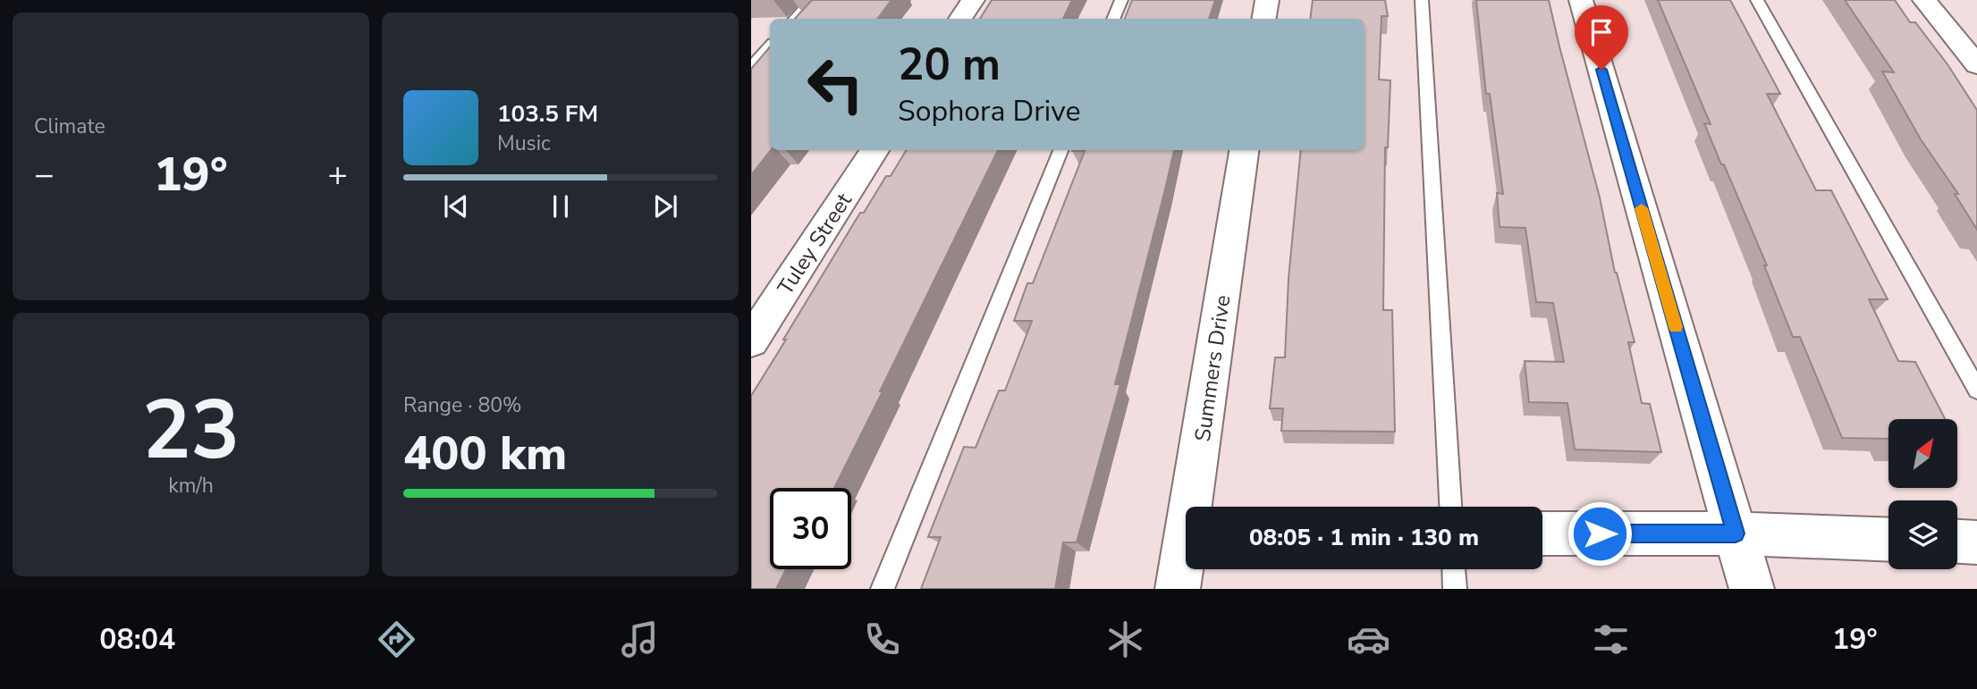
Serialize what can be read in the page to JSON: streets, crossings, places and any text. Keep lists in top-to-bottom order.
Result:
{
  "streets": {
    "street": ["Tuley Street", "Summers Drive"]
  },
  "north": "top right",
  "page": {
    "tile": [
      "Climate",
      ["23", "km/h"],
      ["Range · 80%", "400 km"]
    ],
    "turn": ["20 m", "Sophora Drive"],
    "song": ["103.5 FM", "Music"],
    "heat": ["−", "19°", "+"],
    "limit": "30",
    "trip": "08:05 · 1 min · 130 m",
    "tabs": ["08:04", "19°"]
  }
}
